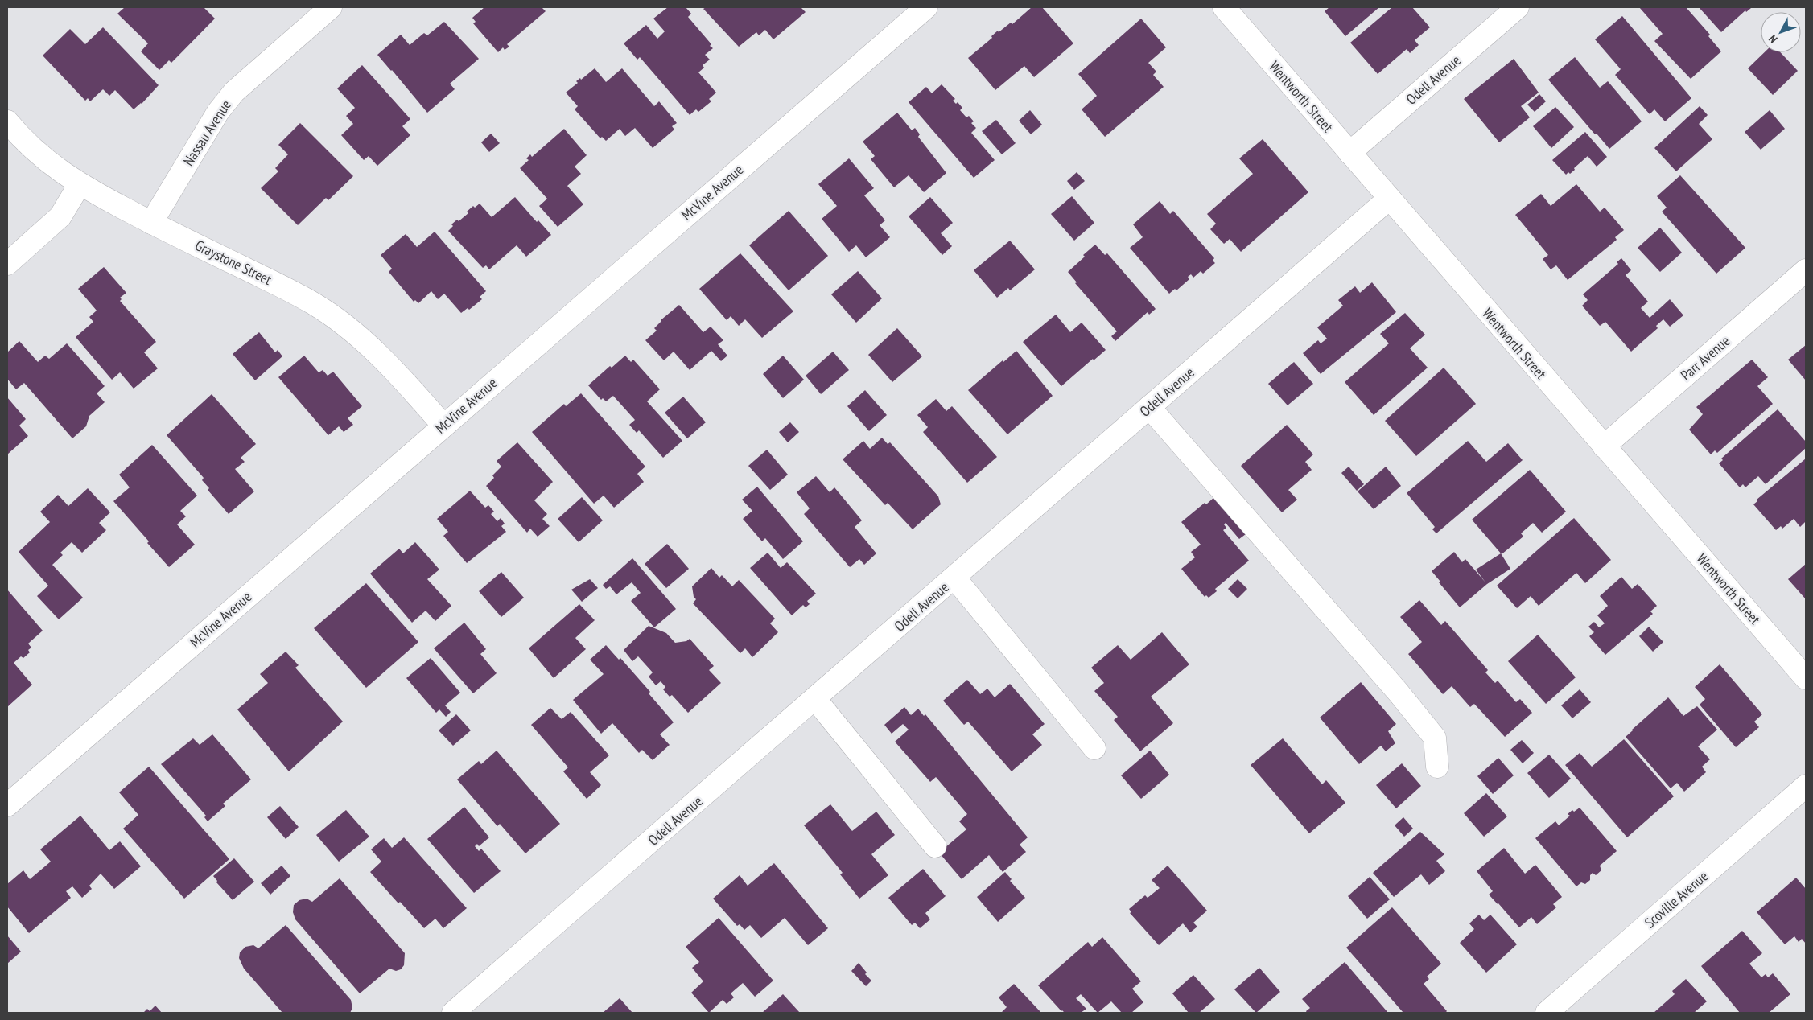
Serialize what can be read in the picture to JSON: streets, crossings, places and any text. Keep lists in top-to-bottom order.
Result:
{
  "streets": {
    "street": [
      "Odell Avenue",
      "Wentworth Street",
      "Nassau Avenue",
      "McVine Avenue",
      "Graystone Street",
      "Parr Avenue",
      "Scoville Avenue"
    ]
  },
  "crossings": [
    ["Odell Avenue", "Wentworth Street"],
    ["Wentworth Street", "Parr Avenue"],
    ["Nassau Avenue", "Graystone Street"],
    ["McVine Avenue", "Graystone Street"]
  ],
  "north": "bottom left"
}
